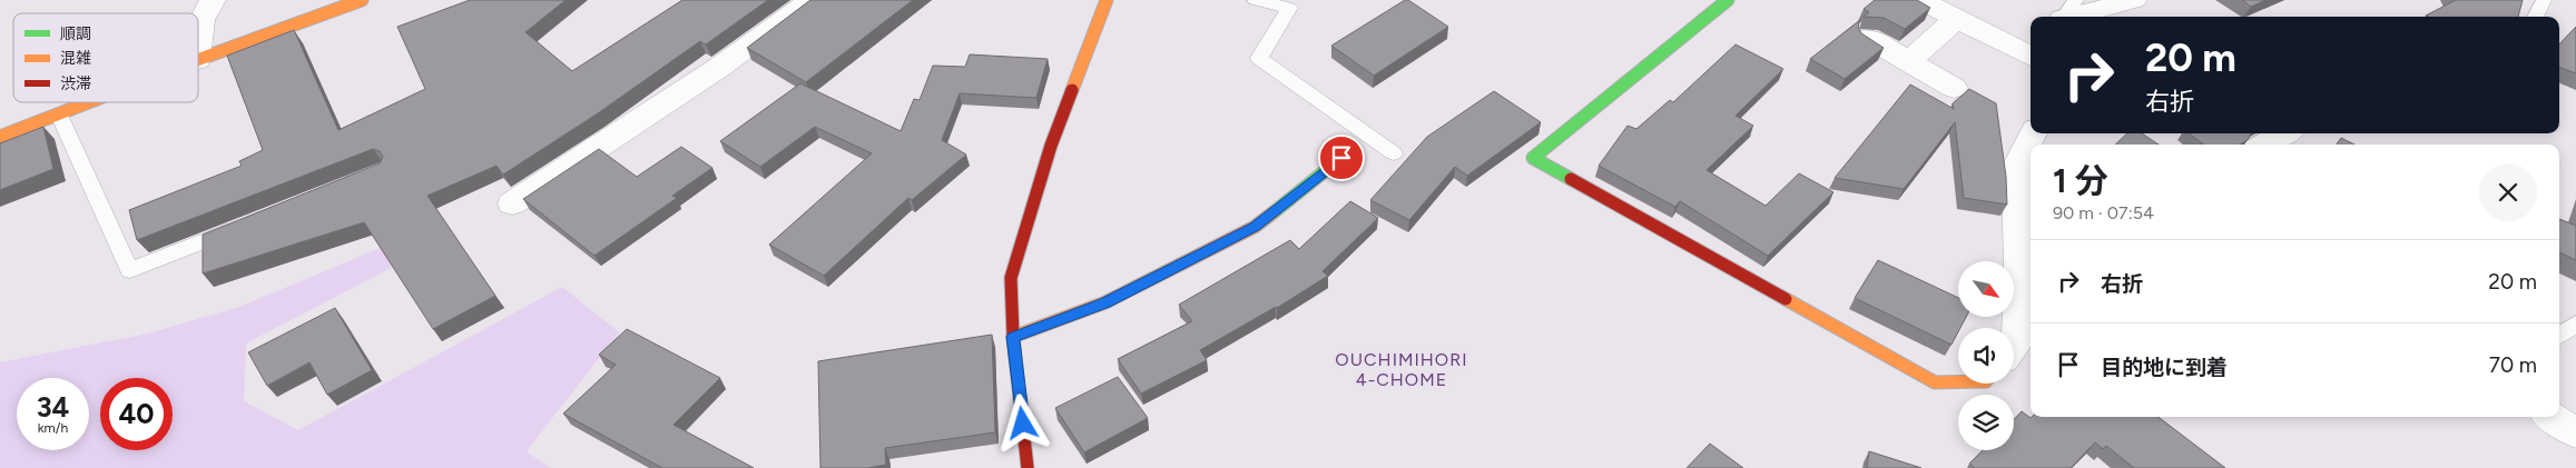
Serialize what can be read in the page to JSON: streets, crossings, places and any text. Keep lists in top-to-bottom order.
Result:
{
  "districts": ["OUCHIMIHORI 4-CHOME"],
  "legend": ["順調", "混雑", "渋滞"],
  "north": "bottom right",
  "page": {
    "turn": ["20 m", "右折"],
    "heading": ["1 分", "90 m · 07:54"],
    "list": [
      {
        "name": "右折",
        "value": "20 m"
      },
      {
        "name": "目的地に到着",
        "value": "70 m"
      }
    ],
    "speed": "34 km/h",
    "limit": "40"
  }
}
